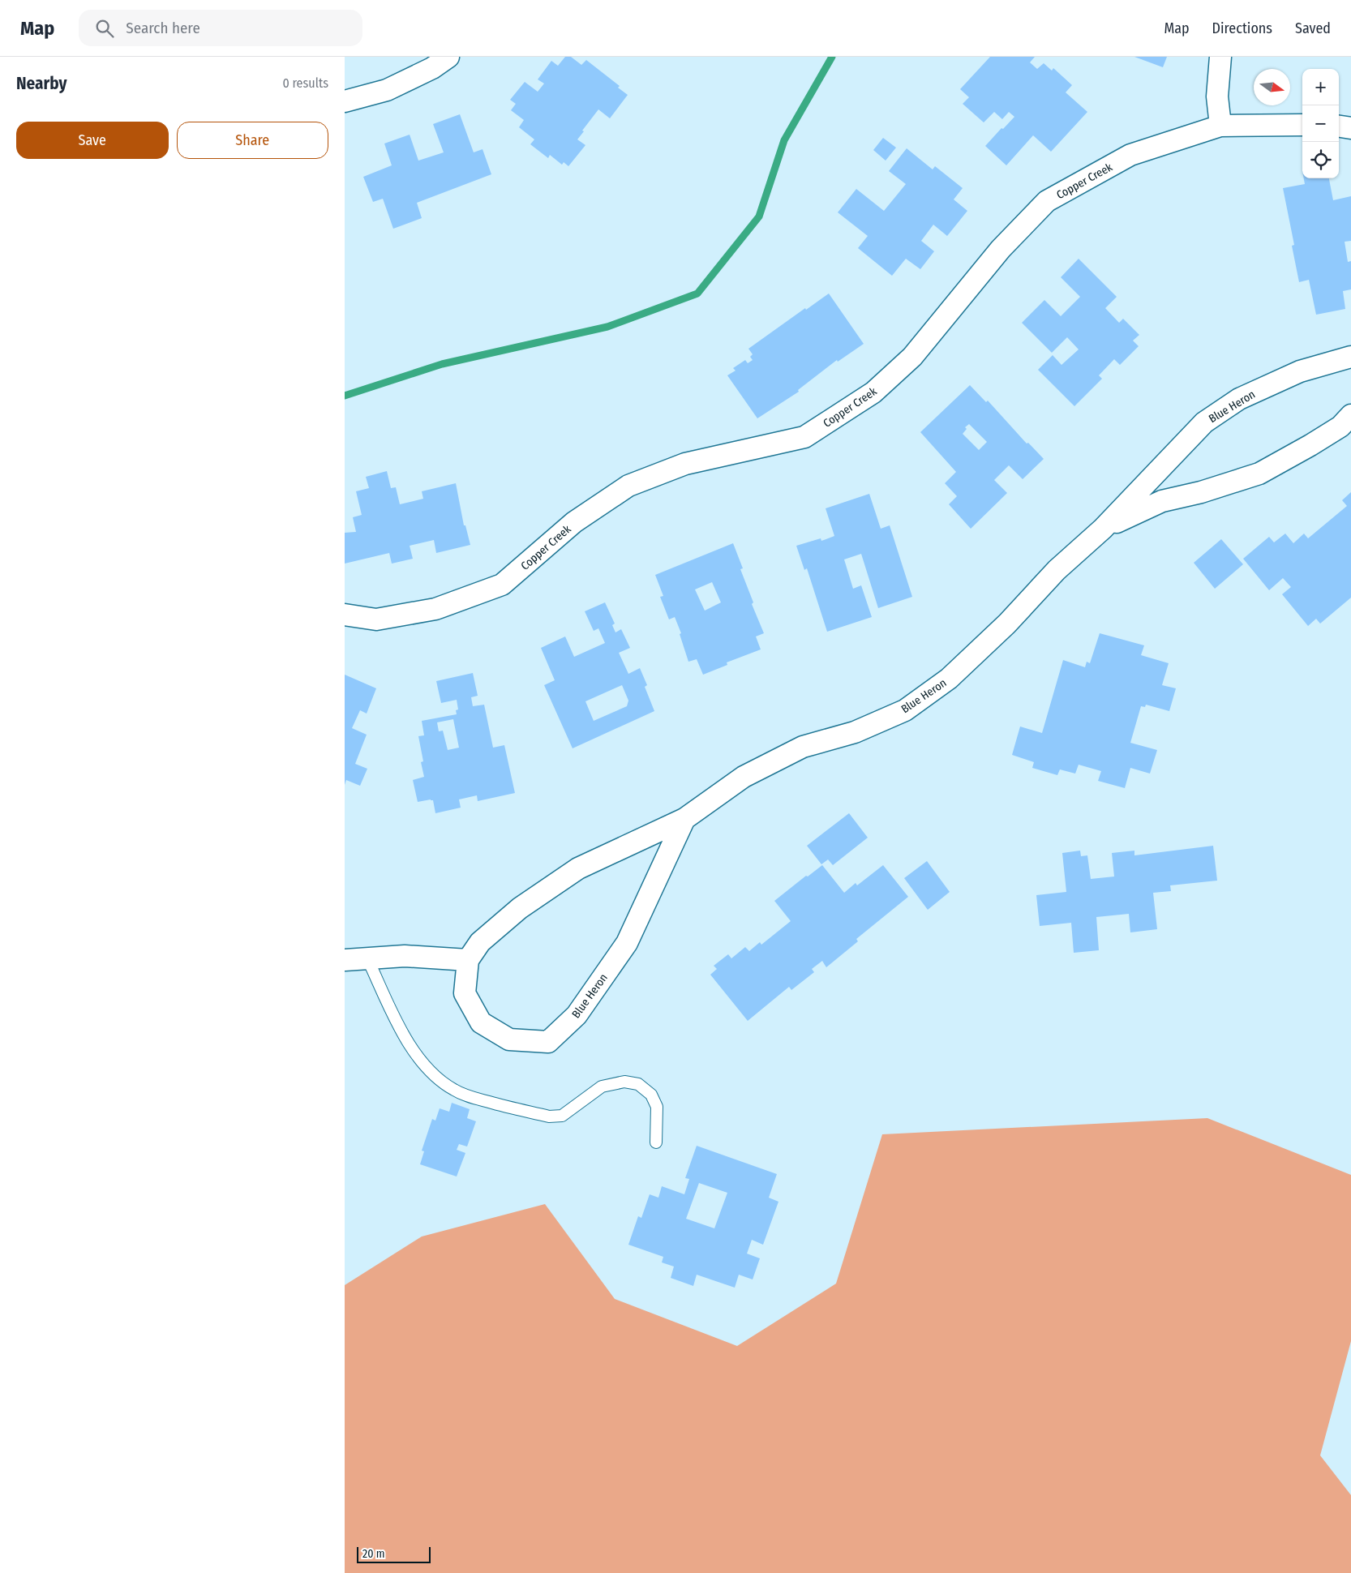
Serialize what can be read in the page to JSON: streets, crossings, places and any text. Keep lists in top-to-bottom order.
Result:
{
  "streets": {
    "street": ["Copper Creek", "Blue Heron"]
  },
  "scale_bar": "20 m",
  "north": "right",
  "page": {
    "header": "Map",
    "search": "Search here",
    "nav": ["Map", "Directions", "Saved"],
    "heading": ["Nearby", "0 results"],
    "map_buttons": ["+", "−"],
    "buttons": ["Save", "Share"],
    "scale": "20 m"
  }
}
